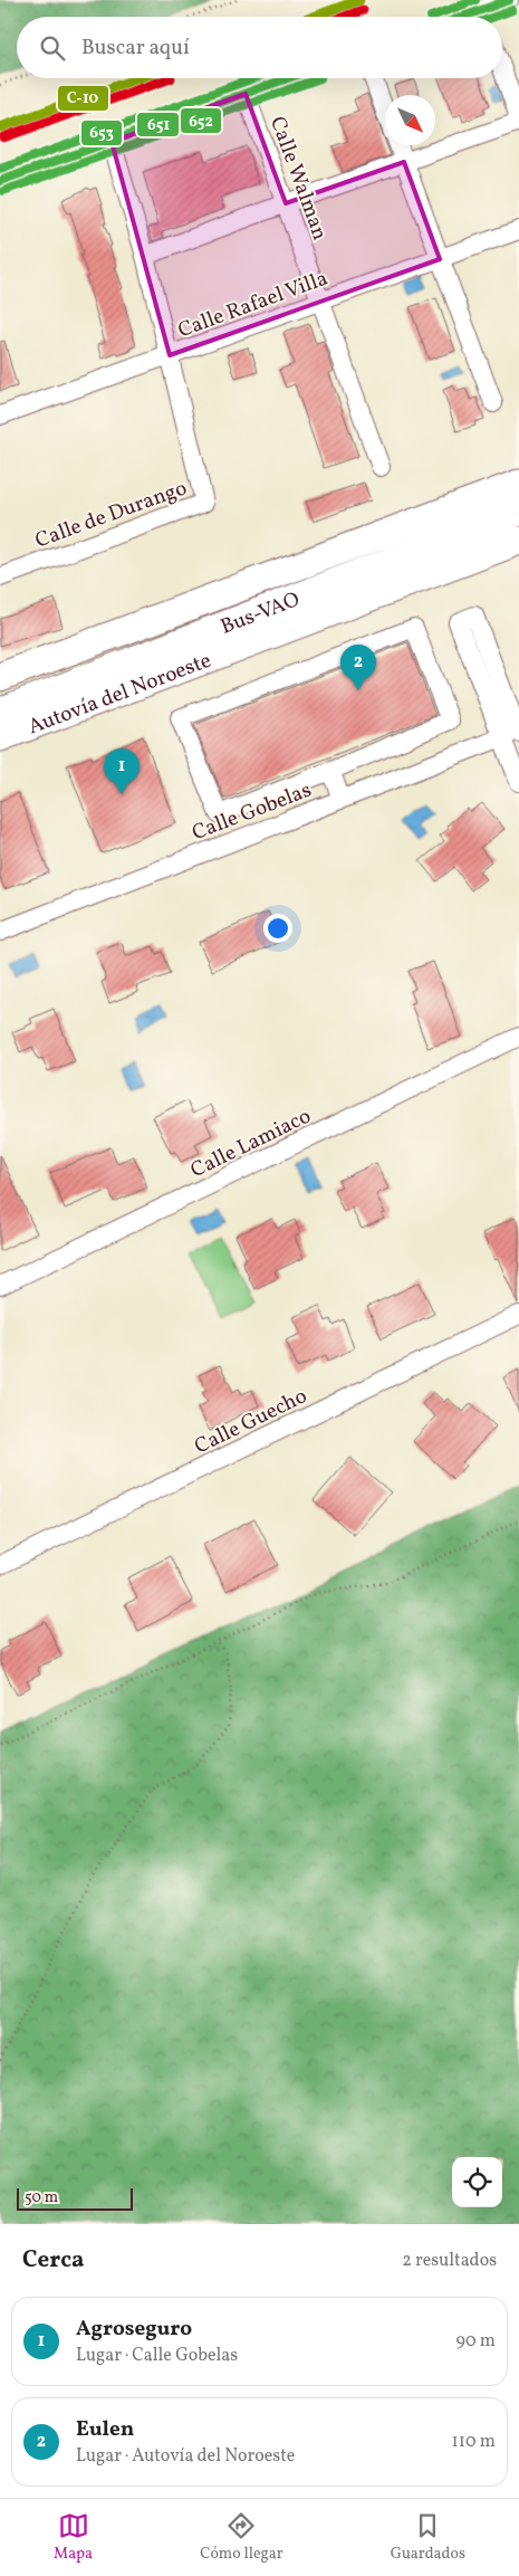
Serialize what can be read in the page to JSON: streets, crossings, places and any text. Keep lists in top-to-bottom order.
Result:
{
  "streets": {
    "highway": ["Bus-VAO", "Autovía del Noroeste"],
    "street": [
      "Calle Walman",
      "Calle Rafael Villa",
      "Calle de Durango",
      "Calle Gobelas",
      "Calle Lamiaco",
      "Calle Guecho"
    ]
  },
  "crossings": [
    ["Calle Walman", "Calle Rafael Villa"],
    ["Calle Rafael Villa", "Calle de Durango"]
  ],
  "lines": [
    "transit line C-10",
    "transit line 651",
    "transit line 653",
    "transit line 652"
  ],
  "scale_bar": "50 m",
  "north": "bottom right",
  "page": {
    "search": "Buscar aquí",
    "pins": ["2", "1"],
    "scale": "50 m",
    "heading": ["Cerca", "2 resultados"],
    "list": [
      {
        "mark": "1",
        "name": "Agroseguro",
        "note": "Lugar · Calle Gobelas",
        "value": "90 m"
      },
      {
        "mark": "2",
        "name": "Eulen",
        "note": "Lugar · Autovía del Noroeste",
        "value": "110 m"
      }
    ],
    "nav": ["Mapa", "Cómo llegar", "Guardados"]
  }
}
